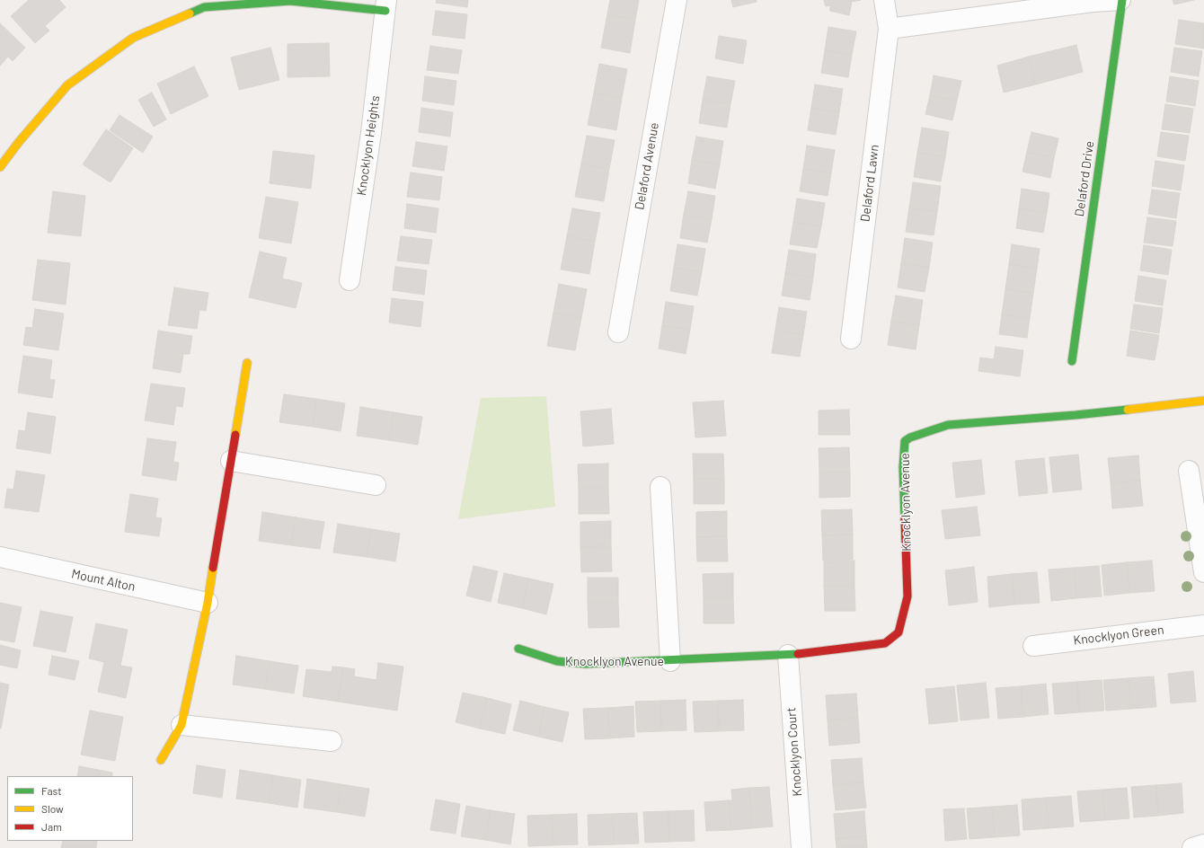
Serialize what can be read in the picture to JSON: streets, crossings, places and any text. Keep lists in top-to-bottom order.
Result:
{
  "streets": {
    "street": [
      "Knocklyon Heights",
      "Delaford Avenue",
      "Delaford Drive",
      "Delaford Lawn",
      "Knocklyon Avenue",
      "Mount Alton",
      "Knocklyon Green",
      "Knocklyon Court"
    ]
  },
  "crossings": [
    ["Knocklyon Avenue", "Knocklyon Court"]
  ],
  "legend": ["Fast", "Slow", "Jam"]
}
